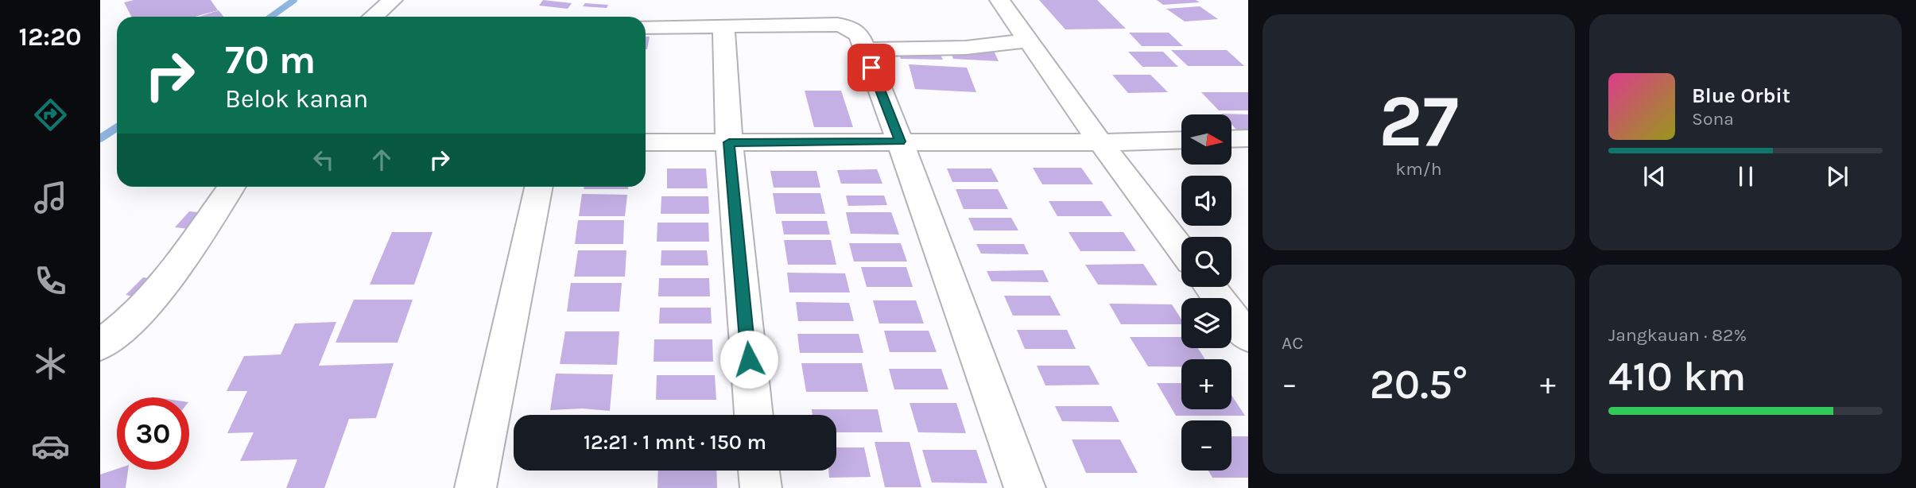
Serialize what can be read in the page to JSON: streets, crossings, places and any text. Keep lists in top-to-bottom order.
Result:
{
  "north": "right",
  "page": {
    "tabs": "12:20",
    "tile": [
      ["27", "km/h"],
      "AC",
      ["Jangkauan · 82%", "410 km"]
    ],
    "turn": ["70 m", "Belok kanan"],
    "song": ["Blue Orbit", "Sona"],
    "map_buttons": ["+", "−"],
    "heat": ["−", "20.5°", "+"],
    "limit": "30",
    "trip": "12:21 · 1 mnt · 150 m"
  }
}
